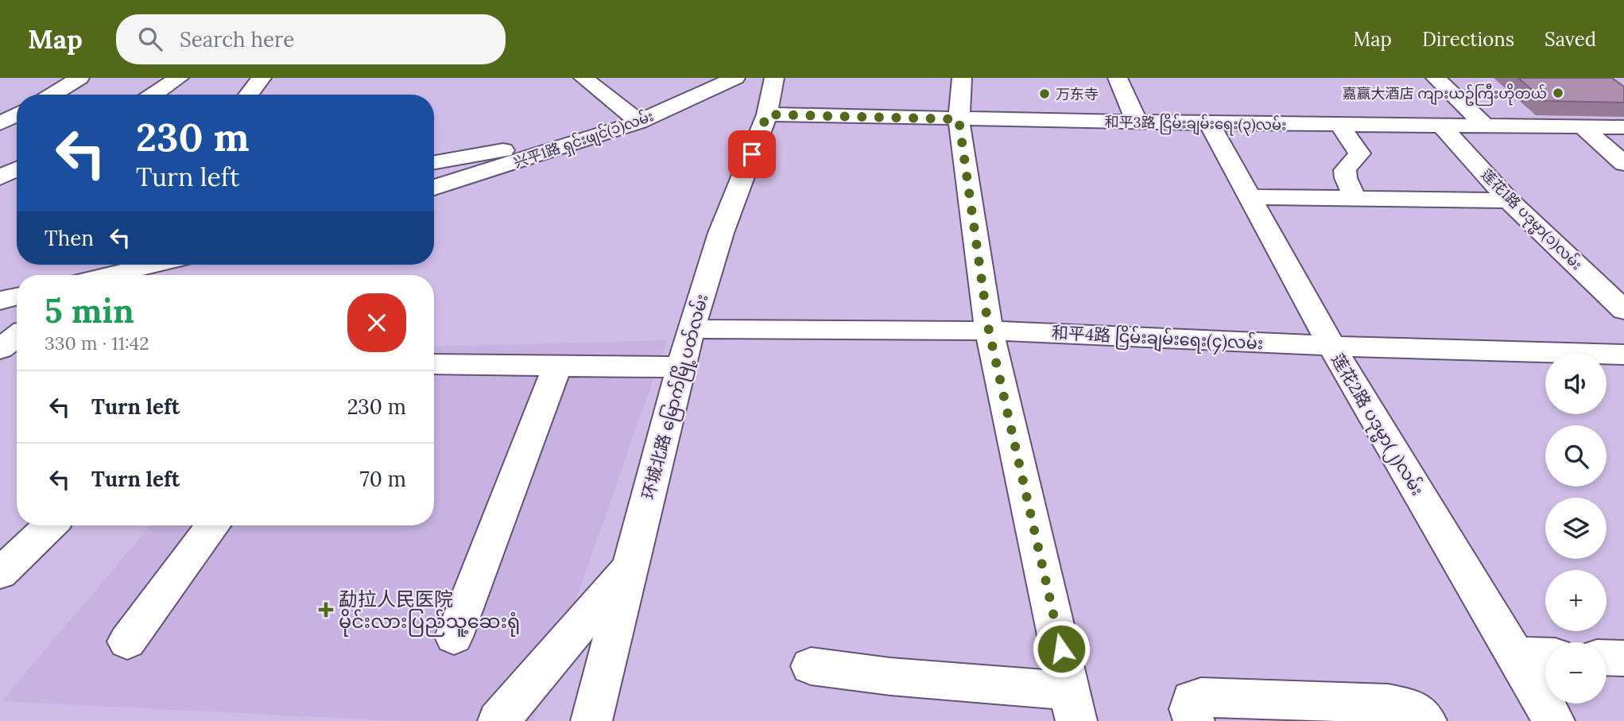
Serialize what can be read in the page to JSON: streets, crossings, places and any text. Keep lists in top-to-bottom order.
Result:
{
  "streets": {
    "street": [
      "和平3路 ငြိမ်းချမ်းရေး(၃)လမ်း",
      "兴平1路 ရှင်းဖျင်(၁)လမ်း",
      "莲花1路 ပဒုမ္မာ(၁)လမ်း",
      "和平4路 ငြိမ်းချမ်းရေး(၄)လမ်း",
      "环城北路 မြောက်မြို့ပတ်လမ်း",
      "莲花2路 ပဒုမ္မာ(၂)လမ်း"
    ]
  },
  "crossings": [
    ["和平3路 ငြိမ်းချမ်းရေး(၃)လမ်း", "莲花1路 ပဒုမ္မာ(၁)လမ်း"],
    ["和平3路 ငြိမ်းချမ်းရေး(၃)လမ်း", "环城北路 မြောက်မြို့ပတ်လမ်း"],
    ["和平3路 ငြိမ်းချမ်းရေး(၃)လမ်း", "莲花2路 ပဒုမ္မာ(၂)လမ်း"],
    ["和平4路 ငြိမ်းချမ်းရေး(၄)လမ်း", "环城北路 မြောက်မြို့ပတ်လမ်း"],
    ["和平4路 ငြိမ်းချမ်းရေး(၄)လမ်း", "莲花2路 ပဒုမ္မာ(၂)လမ်း"]
  ],
  "places": {
    "other": ["嘉赢大酒店 ကျားယဥ်ကြီးဟိုတယ်", "万东寺"],
    "health": ["勐拉人民医院 မိုင်းလားပြည်သူ့ဆေးရုံ"]
  },
  "page": {
    "header": "Map",
    "search": "Search here",
    "nav": ["Map", "Directions", "Saved"],
    "turn": ["230 m", "Turn left"],
    "then": "Then",
    "heading": ["5 min", "330 m · 11:42"],
    "map_buttons": ["+", "−"],
    "list": [
      {
        "name": "Turn left",
        "value": "230 m"
      },
      {
        "name": "Turn left",
        "value": "70 m"
      }
    ]
  }
}
